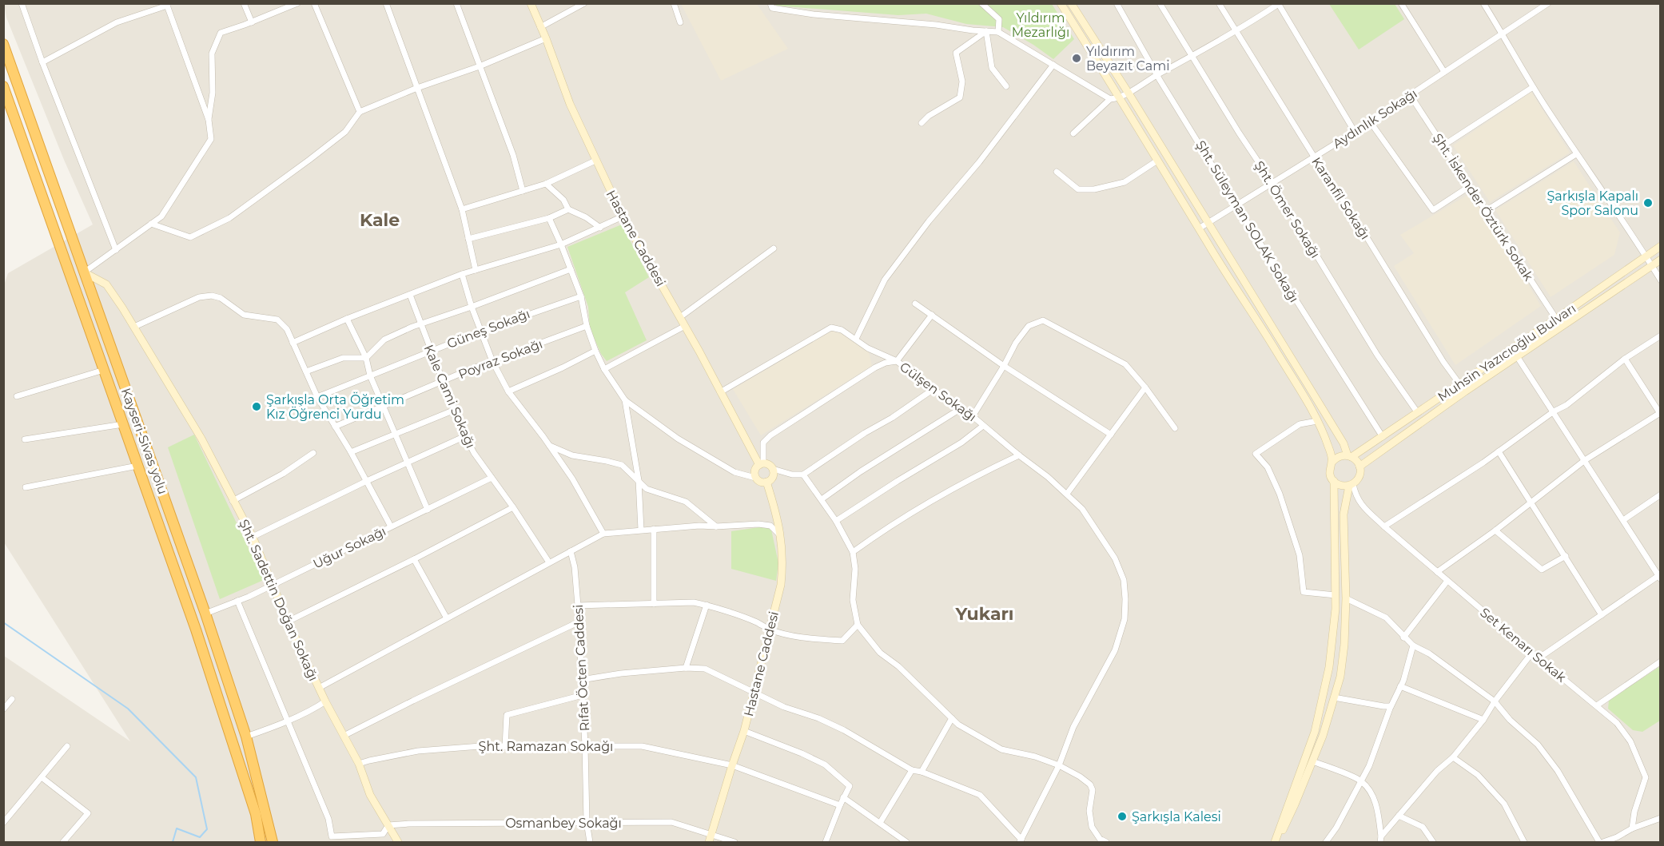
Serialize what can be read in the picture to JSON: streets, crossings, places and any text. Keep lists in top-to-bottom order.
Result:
{
  "streets": {
    "highway": ["Kayseri-Sivas yolu"],
    "street": [
      "Aydınlık Sokağı",
      "Karanfil Sokağı",
      "Şht. İskender Öztürk Sokak",
      "Şht. Ömer Sokağı",
      "Şht. Süleyman SOLAK Sokağı",
      "Hastane Caddesi",
      "Güneş Sokağı",
      "Muhsin Yazıcıoğlu Bulvarı",
      "Poyraz Sokağı",
      "Gülşen Sokağı",
      "Kale Cami Sokağı",
      "Uğur Sokağı",
      "Şht. Sadettin Doğan Sokağı",
      "Set Kenarı Sokak",
      "Rıfat Öcten Caddesi",
      "Şht. Ramazan Sokağı",
      "Osmanbey Sokağı"
    ]
  },
  "crossings": [
    ["Aydınlık Sokağı", "Karanfil Sokağı"],
    ["Aydınlık Sokağı", "Şht. İskender Öztürk Sokak"],
    ["Aydınlık Sokağı", "Şht. Ömer Sokağı"],
    ["Aydınlık Sokağı", "Şht. Süleyman SOLAK Sokağı"],
    ["Karanfil Sokağı", "Muhsin Yazıcıoğlu Bulvarı"],
    ["Şht. İskender Öztürk Sokak", "Muhsin Yazıcıoğlu Bulvarı"],
    ["Şht. Ömer Sokağı", "Muhsin Yazıcıoğlu Bulvarı"],
    ["Şht. Süleyman SOLAK Sokağı", "Muhsin Yazıcıoğlu Bulvarı"],
    ["Hastane Caddesi", "Gülşen Sokağı"],
    ["Hastane Caddesi", "Şht. Ramazan Sokağı"],
    ["Hastane Caddesi", "Osmanbey Sokağı"],
    ["Güneş Sokağı", "Kale Cami Sokağı"],
    ["Muhsin Yazıcıoğlu Bulvarı", "Set Kenarı Sokak"],
    ["Poyraz Sokağı", "Kale Cami Sokağı"],
    ["Kale Cami Sokağı", "Uğur Sokağı"],
    ["Kayseri-Sivas yolu", "Uğur Sokağı"],
    ["Kayseri-Sivas yolu", "Şht. Sadettin Doğan Sokağı"],
    ["Uğur Sokağı", "Şht. Sadettin Doğan Sokağı"],
    ["Şht. Sadettin Doğan Sokağı", "Şht. Ramazan Sokağı"],
    ["Şht. Sadettin Doğan Sokağı", "Osmanbey Sokağı"],
    ["Rıfat Öcten Caddesi", "Şht. Ramazan Sokağı"],
    ["Rıfat Öcten Caddesi", "Osmanbey Sokağı"]
  ],
  "districts": ["Kale", "Yukarı"],
  "parks": ["Yıldırım Mezarlığı"],
  "places": [
    "Yıldırım Beyazıt Cami",
    "Şarkışla Kapalı Spor Salonu",
    "Şarkışla Orta Öğretim Kız Öğrenci Yurdu",
    "Şarkışla Kalesi"
  ]
}
